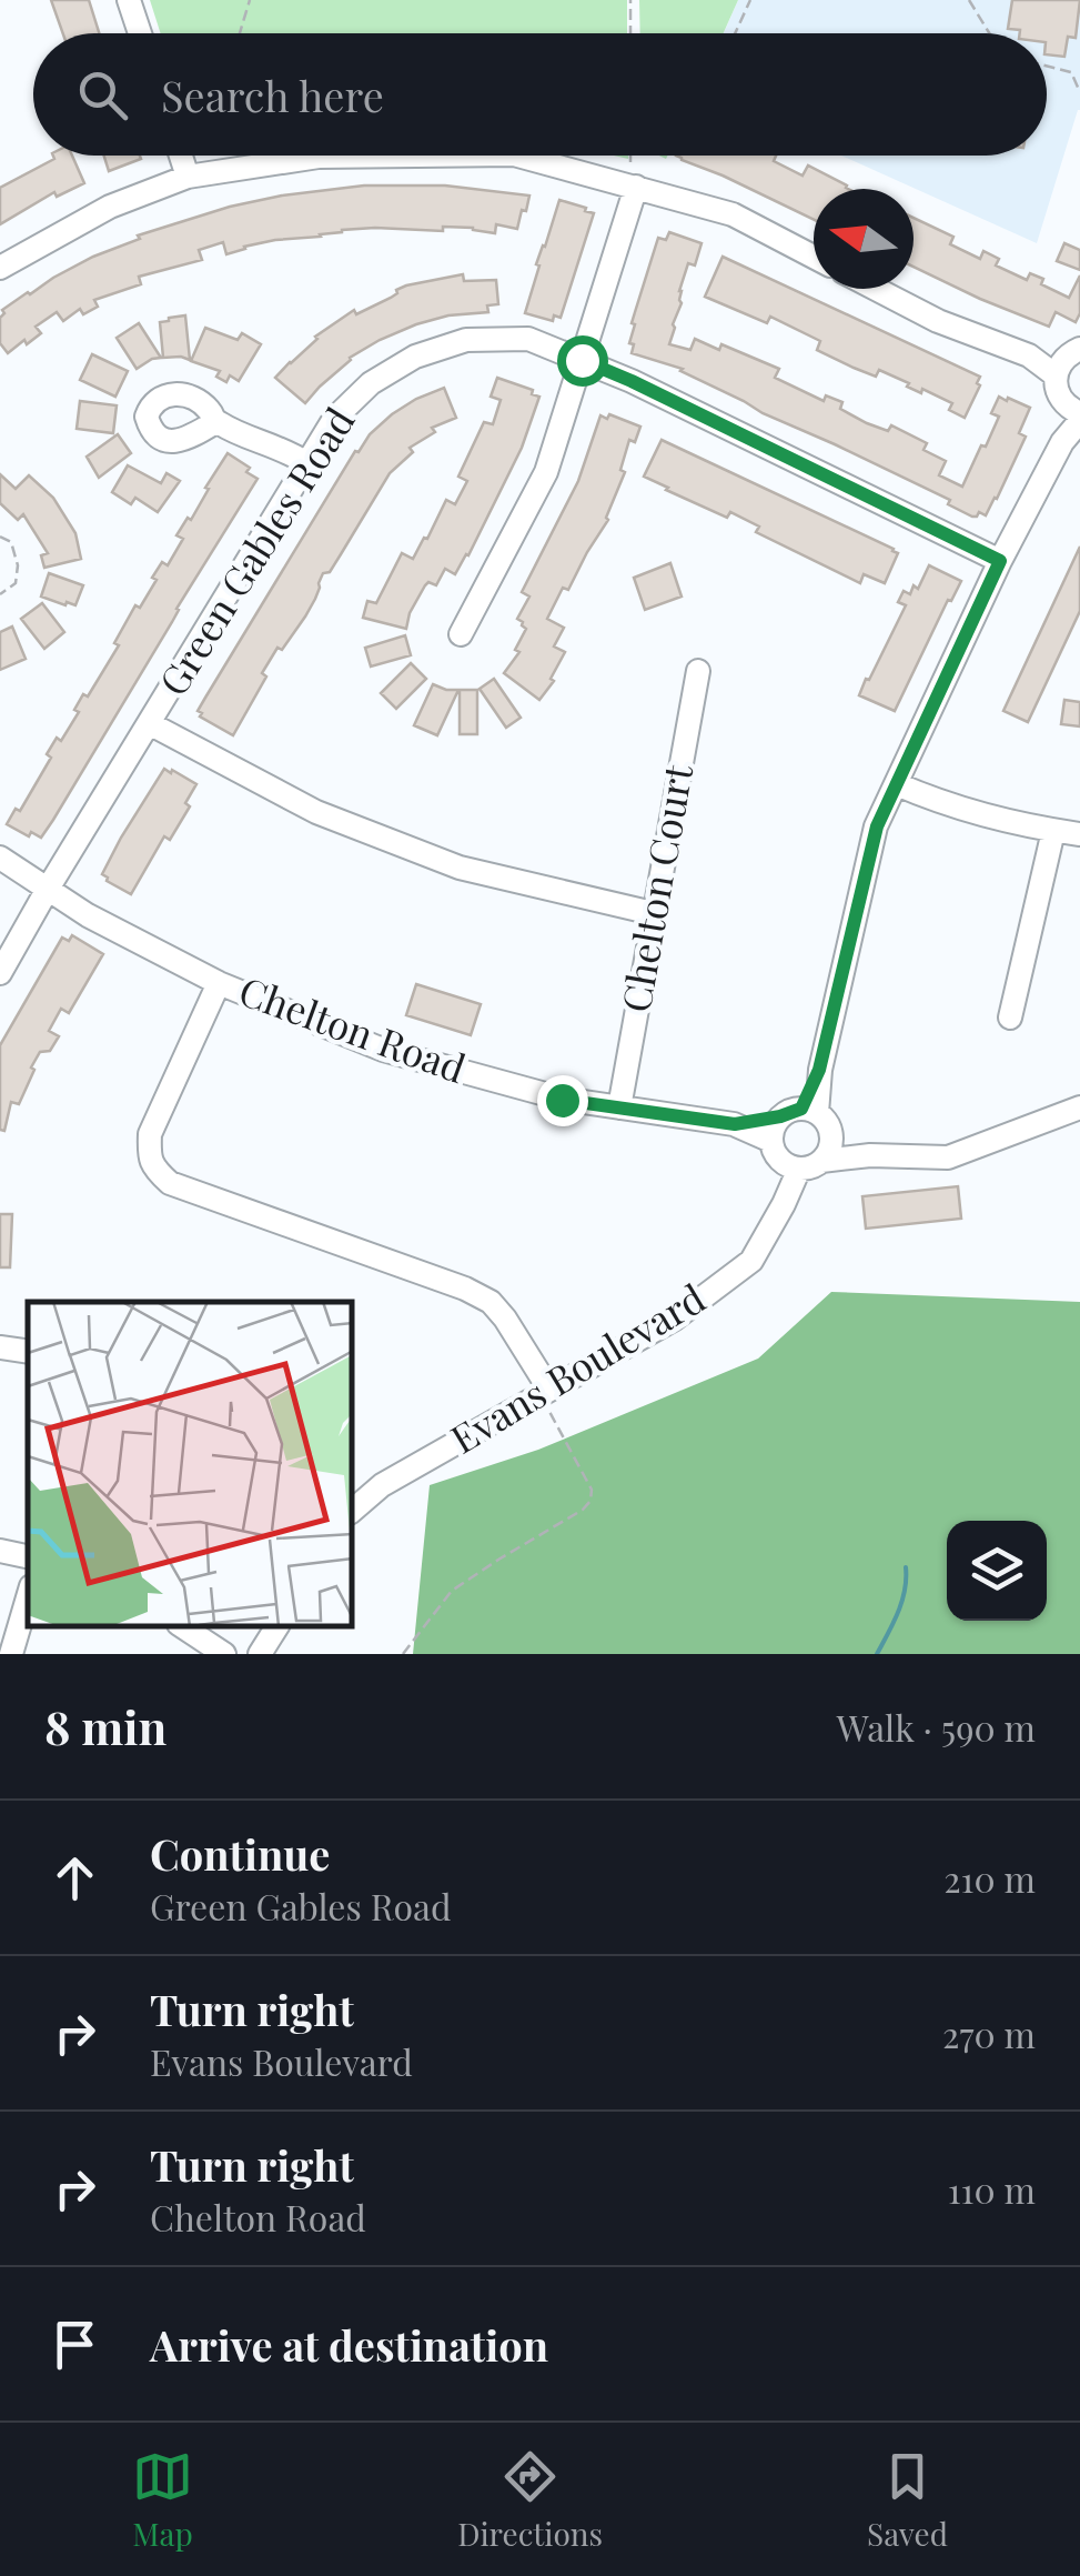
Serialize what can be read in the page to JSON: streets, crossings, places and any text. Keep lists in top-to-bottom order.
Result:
{
  "streets": {
    "street": [
      "Green Gables Road",
      "Chelton Court",
      "Chelton Road",
      "Evans Boulevard"
    ]
  },
  "crossings": [
    ["Green Gables Road", "Chelton Road"],
    ["Chelton Court", "Chelton Road"],
    ["Chelton Road", "Evans Boulevard"]
  ],
  "north": "left",
  "page": {
    "search": "Search here",
    "heading": ["8 min", "Walk · 590 m"],
    "list": [
      ["Continue", "Green Gables Road", "210 m"],
      ["Turn right", "Evans Boulevard", "270 m"],
      ["Turn right", "Chelton Road", "110 m"],
      "Arrive at destination"
    ],
    "nav": ["Map", "Directions", "Saved"]
  }
}
